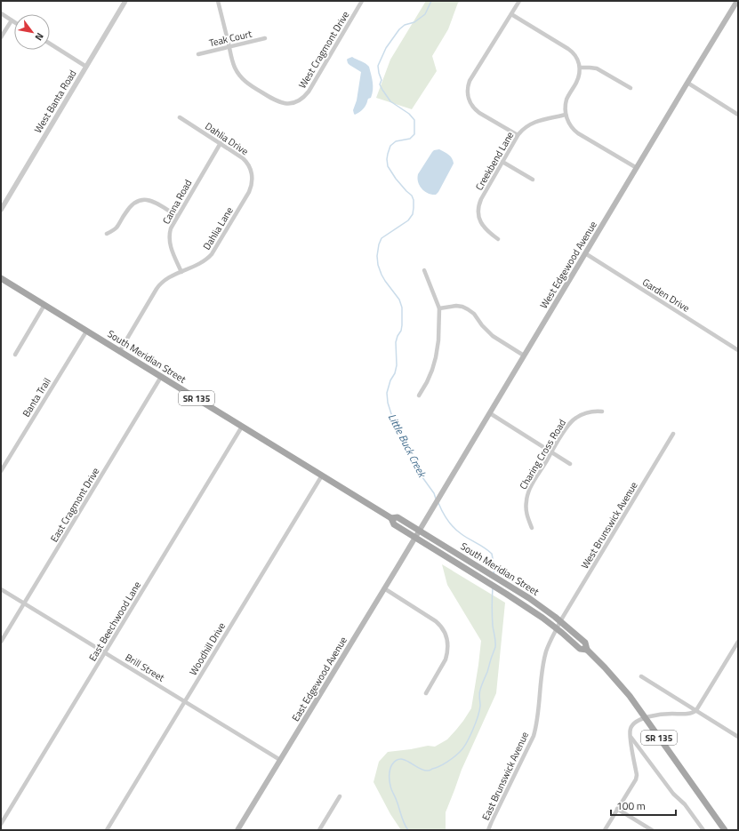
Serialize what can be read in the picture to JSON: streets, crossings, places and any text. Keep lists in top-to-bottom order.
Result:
{
  "streets": {
    "main road": [
      "West Edgewood Avenue",
      "South Meridian Street",
      "SR 135",
      "East Edgewood Avenue"
    ],
    "street": [
      "Teak Court",
      "West Cragmont Drive",
      "West Banta Road",
      "Dahlia Drive",
      "Creekbend Lane",
      "Canna Road",
      "Dahlia Lane",
      "Garden Drive",
      "Banta Trail",
      "Charing Cross Road",
      "East Cragmont Drive",
      "West Brunswick Avenue",
      "East Beechwood Lane",
      "Woodhill Drive",
      "Brill Street",
      "East Brunswick Avenue"
    ]
  },
  "crossings": [
    ["Teak Court", "West Cragmont Drive"],
    ["Dahlia Drive", "Canna Road"],
    ["Dahlia Drive", "Dahlia Lane"],
    ["Canna Road", "Dahlia Lane"],
    ["Dahlia Lane", "South Meridian Street"],
    ["West Edgewood Avenue", "Garden Drive"],
    ["West Edgewood Avenue", "South Meridian Street"],
    ["West Edgewood Avenue", "East Edgewood Avenue"],
    ["South Meridian Street", "Banta Trail"],
    ["South Meridian Street", "East Cragmont Drive"],
    ["South Meridian Street", "West Brunswick Avenue"],
    ["South Meridian Street", "East Beechwood Lane"],
    ["South Meridian Street", "Woodhill Drive"],
    ["South Meridian Street", "East Edgewood Avenue"],
    ["South Meridian Street", "East Brunswick Avenue"],
    ["East Cragmont Drive", "Brill Street"],
    ["West Brunswick Avenue", "East Brunswick Avenue"],
    ["East Beechwood Lane", "Brill Street"],
    ["Woodhill Drive", "Brill Street"],
    ["Brill Street", "East Edgewood Avenue"]
  ],
  "water": ["Little Buck Creek"],
  "scale_bar": "100 m",
  "north": "bottom right"
}
